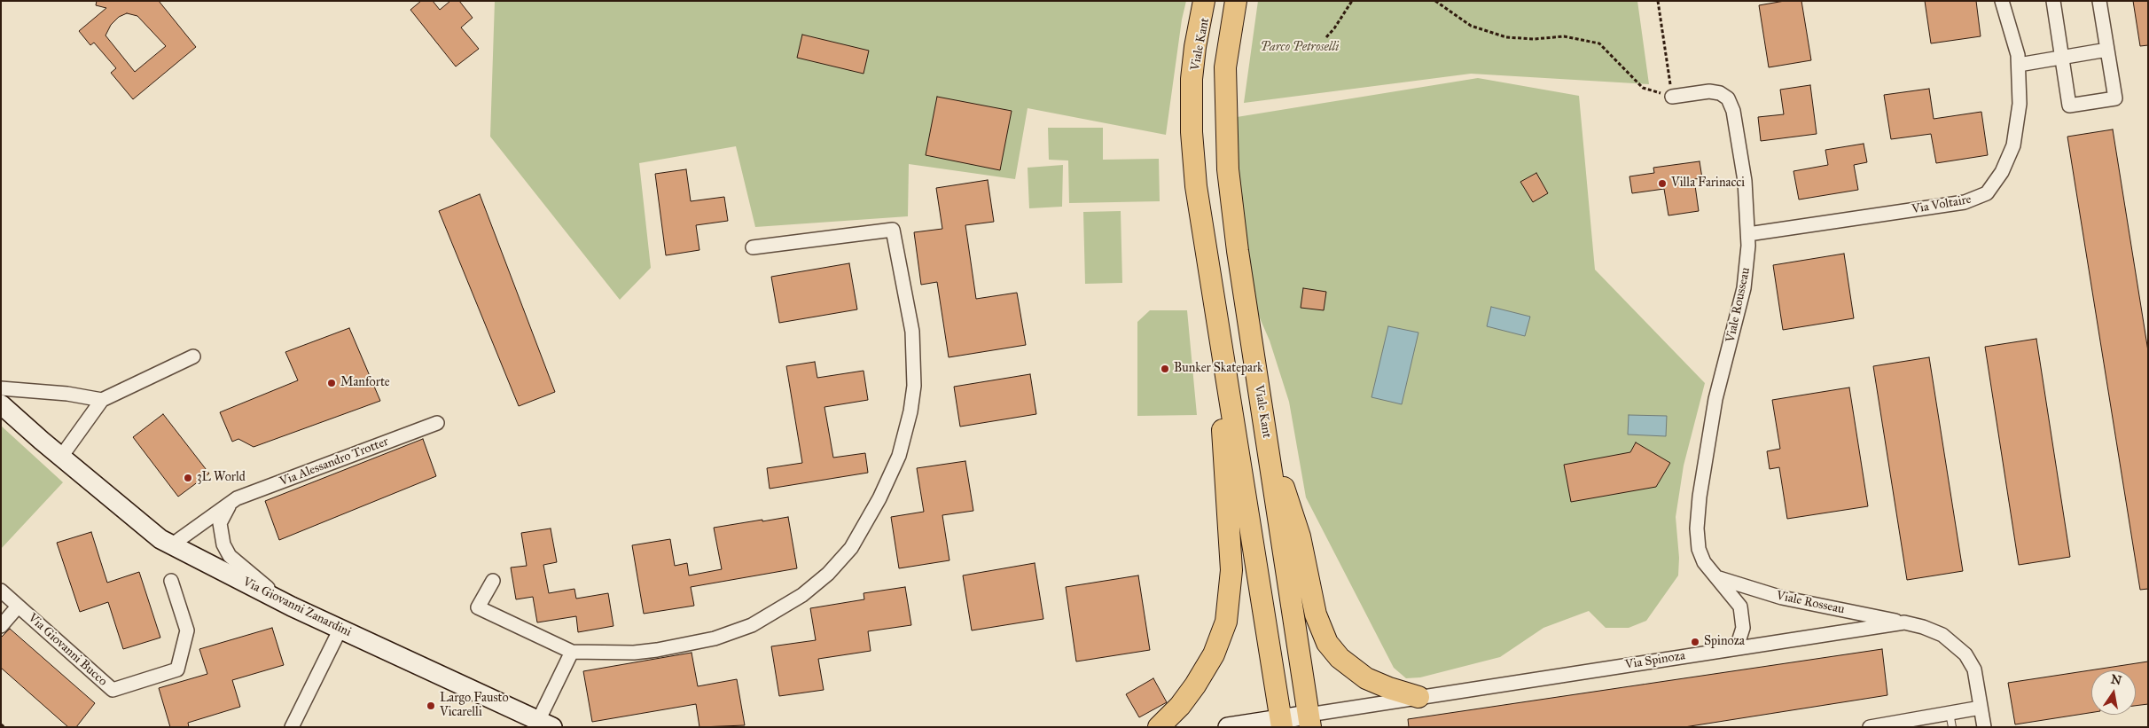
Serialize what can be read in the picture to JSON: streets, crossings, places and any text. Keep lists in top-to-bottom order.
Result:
{
  "streets": {
    "main road": ["Viale Kant"],
    "street": [
      "Via Voltaire",
      "Viale Rousseau",
      "Via Alessandro Trotter",
      "Viale Rosseau",
      "Via Giovanni Zanardini",
      "Via Giovanni Bucco",
      "Via Spinoza"
    ]
  },
  "crossings": [
    ["Viale Kant", "Via Spinoza"],
    ["Via Voltaire", "Viale Rousseau"],
    ["Viale Rousseau", "Viale Rosseau"],
    ["Viale Rousseau", "Via Spinoza"],
    ["Via Alessandro Trotter", "Via Giovanni Zanardini"],
    ["Viale Rosseau", "Via Spinoza"]
  ],
  "parks": ["Parco Petroselli"],
  "places": [
    "Villa Farinacci",
    "Bunker Skatepark",
    "Manforte",
    "3L World",
    "Spinoza",
    "Largo Fausto Vicarelli"
  ],
  "north": "top"
}
